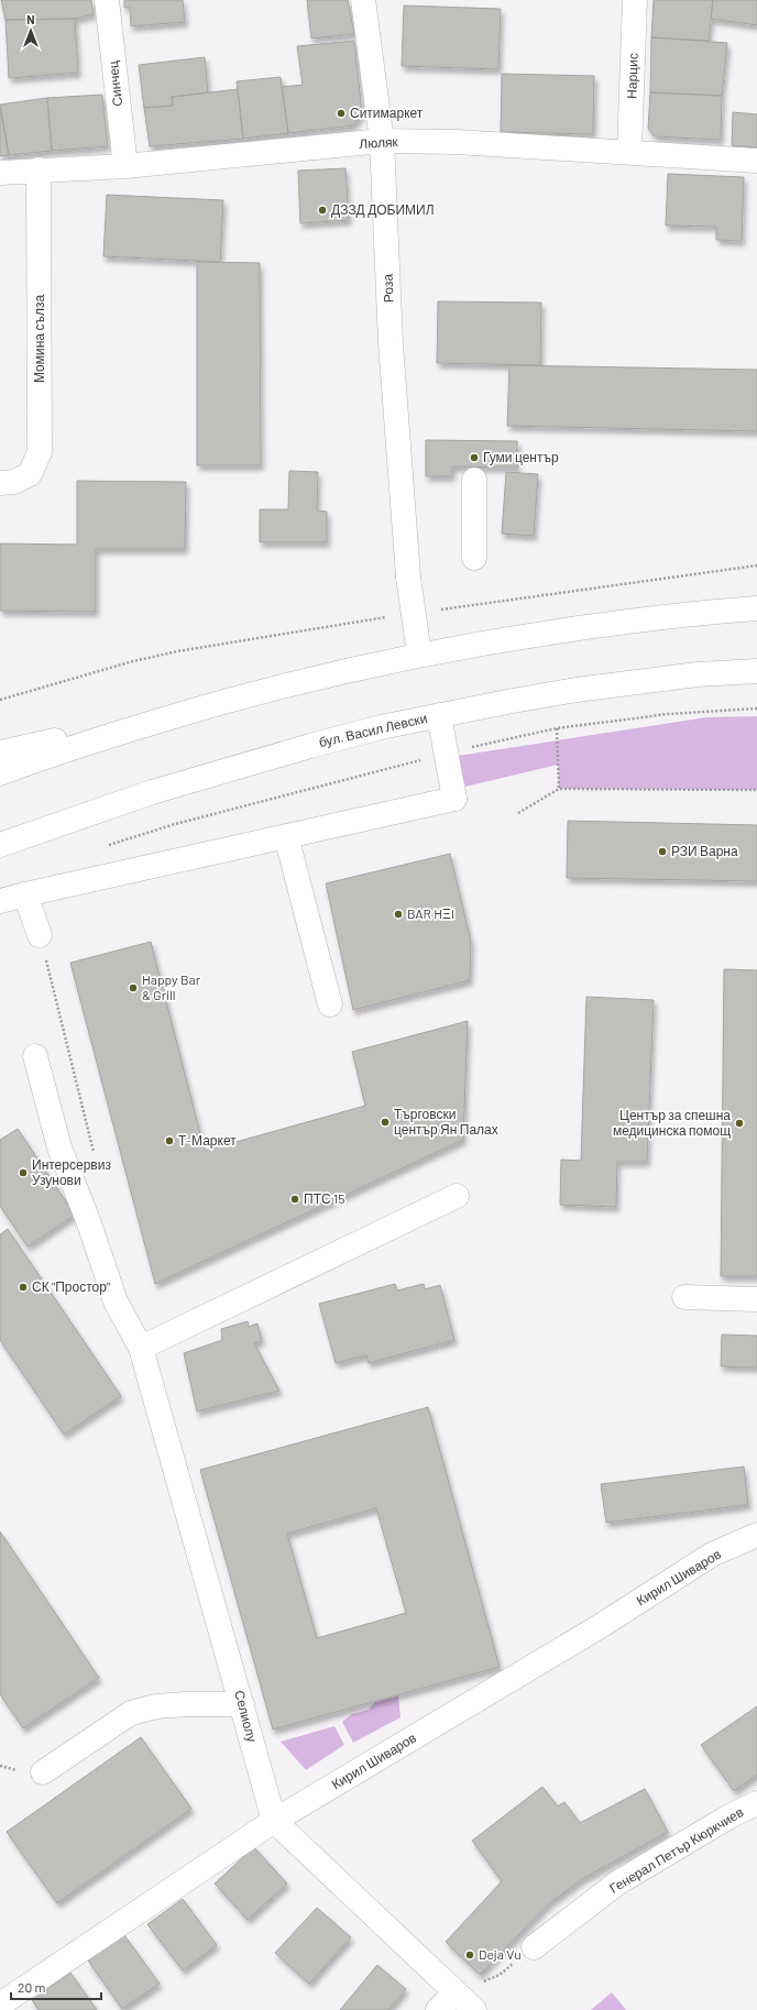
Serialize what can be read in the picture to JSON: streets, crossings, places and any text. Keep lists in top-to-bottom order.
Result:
{
  "streets": {
    "main road": [
      "Нарцис",
      "Синчец",
      "Люляк",
      "Роза",
      "Момина сълза",
      "бул. Васил Левски",
      "Кирил Шиваров",
      "Селиолу",
      "Генерал Петър Кюркчиев"
    ]
  },
  "crossings": [
    ["Нарцис", "Люляк"],
    ["Синчец", "Люляк"],
    ["Люляк", "Роза"],
    ["Люляк", "Момина сълза"],
    ["Кирил Шиваров", "Селиолу"]
  ],
  "places": [
    "Ситимаркет",
    "ДЗЗД ДОБИМИЛ",
    "Гуми център",
    "РЗИ Варна",
    "BAR HΞI",
    "Happy Bar & Grill",
    "Търговски център Ян Палах",
    "Център за спешна медицинска помощ",
    "Т-Маркет",
    "Интерсервиз Узунови",
    "ПТС 15",
    "СК \"Простор''",
    "Deja Vu"
  ],
  "scale_bar": "20 m",
  "north": "top"
}
